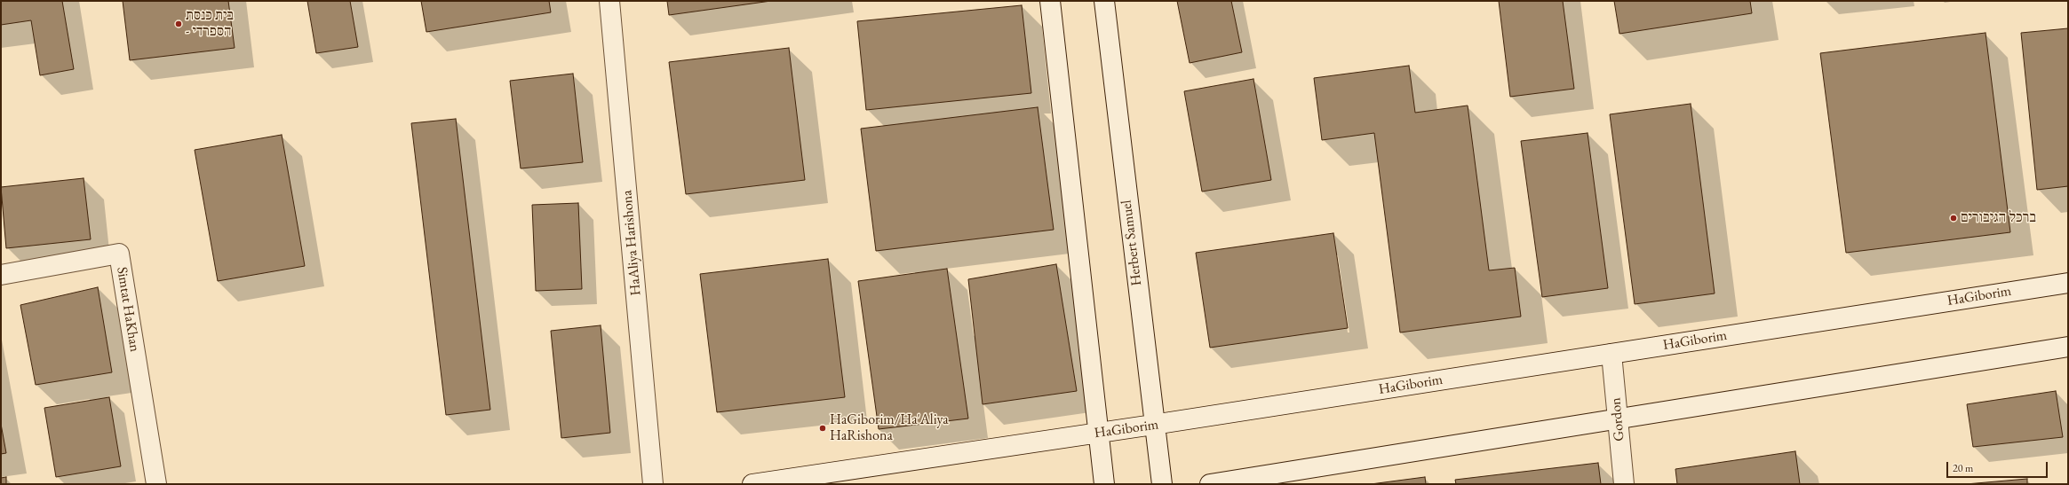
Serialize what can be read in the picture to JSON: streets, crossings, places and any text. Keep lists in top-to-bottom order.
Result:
{
  "streets": {
    "street": [
      "HaAliya Harishona",
      "Herbert Samuel",
      "HaGiborim",
      "Simtat HaKhan",
      "Gordon"
    ]
  },
  "crossings": [
    ["Herbert Samuel", "HaGiborim"],
    ["HaGiborim", "Gordon"]
  ],
  "places": ["בית כנסת - הספרדי", "ברכל הגיבורים", "HaGiborim/Ha'Aliya HaRishona"],
  "scale_bar": "20 m"
}
